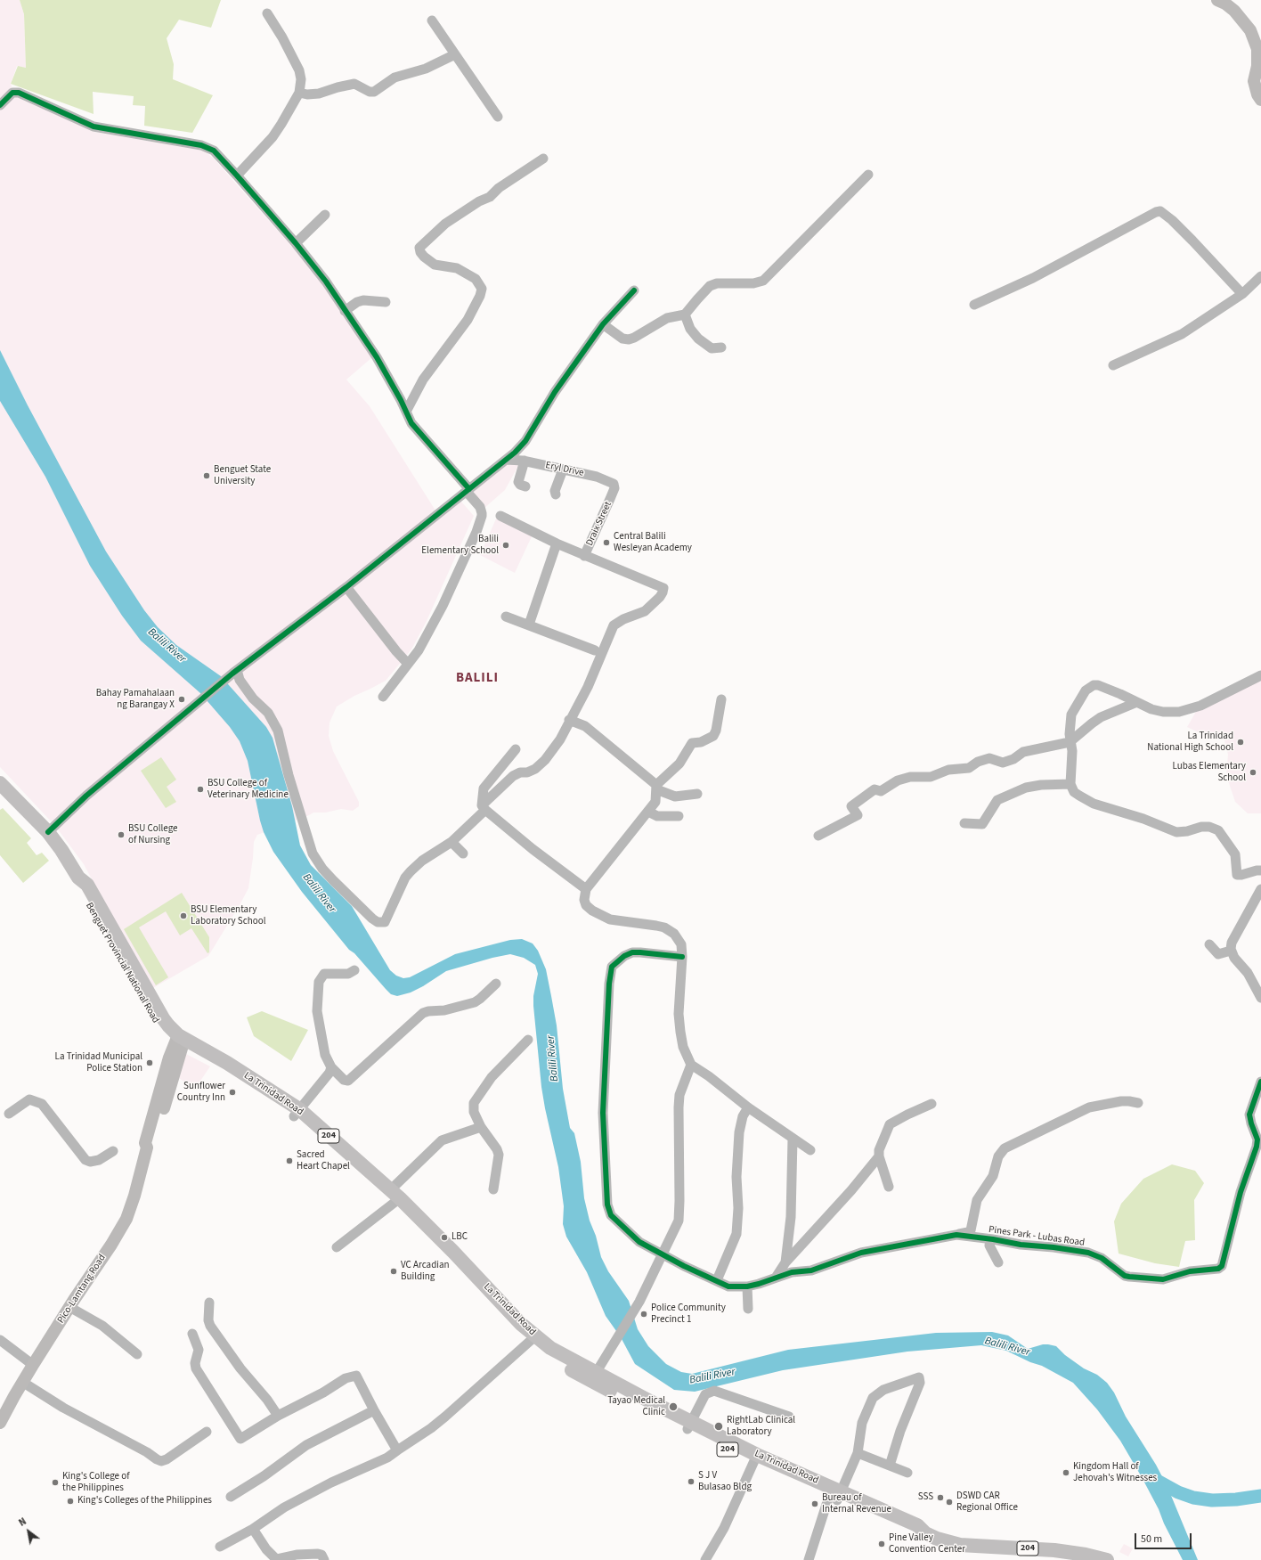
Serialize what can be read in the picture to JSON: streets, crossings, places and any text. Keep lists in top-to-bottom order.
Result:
{
  "streets": {
    "highway": ["Benguet Provincial National Road", "La Trinidad Road", "204"],
    "main road": ["Pico-Lamtang Road"],
    "street": ["Eryl Drive", "Draix Street", "Pines Park - Lubas Road"]
  },
  "crossings": [
    ["Eryl Drive", "Draix Street"],
    ["Benguet Provincial National Road", "La Trinidad Road"],
    ["Benguet Provincial National Road", "Pico-Lamtang Road"],
    ["La Trinidad Road", "Pico-Lamtang Road"]
  ],
  "districts": ["BALILI"],
  "water": ["Balili River"],
  "places": [
    "Benguet State University",
    "Central Balili Wesleyan Academy",
    "Balili Elementary School",
    "Bahay Pamahalaan ng Barangay X",
    "La Trinidad National High School",
    "Lubas Elementary School",
    "BSU College of Veterinary Medicine",
    "BSU College of Nursing",
    "BSU Elementary Laboratory School",
    "La Trinidad Municipal Police Station",
    "Sunflower Country Inn",
    "Sacred Heart Chapel",
    "LBC",
    "VC Arcadian Building",
    "Police Community Precinct 1",
    "Tayao Medical Clinic",
    "RightLab Clinical Laboratory",
    "Kingdom Hall of Jehovah's Witnesses",
    "S J V Bulasao Bldg",
    "King's College of the Philippines",
    "SSS",
    "King's Colleges of the Philippines",
    "DSWD CAR Regional Office",
    "Bureau of Internal Revenue",
    "Pine Valley Convention Center"
  ],
  "scale_bar": "50 m",
  "north": "top left"
}
